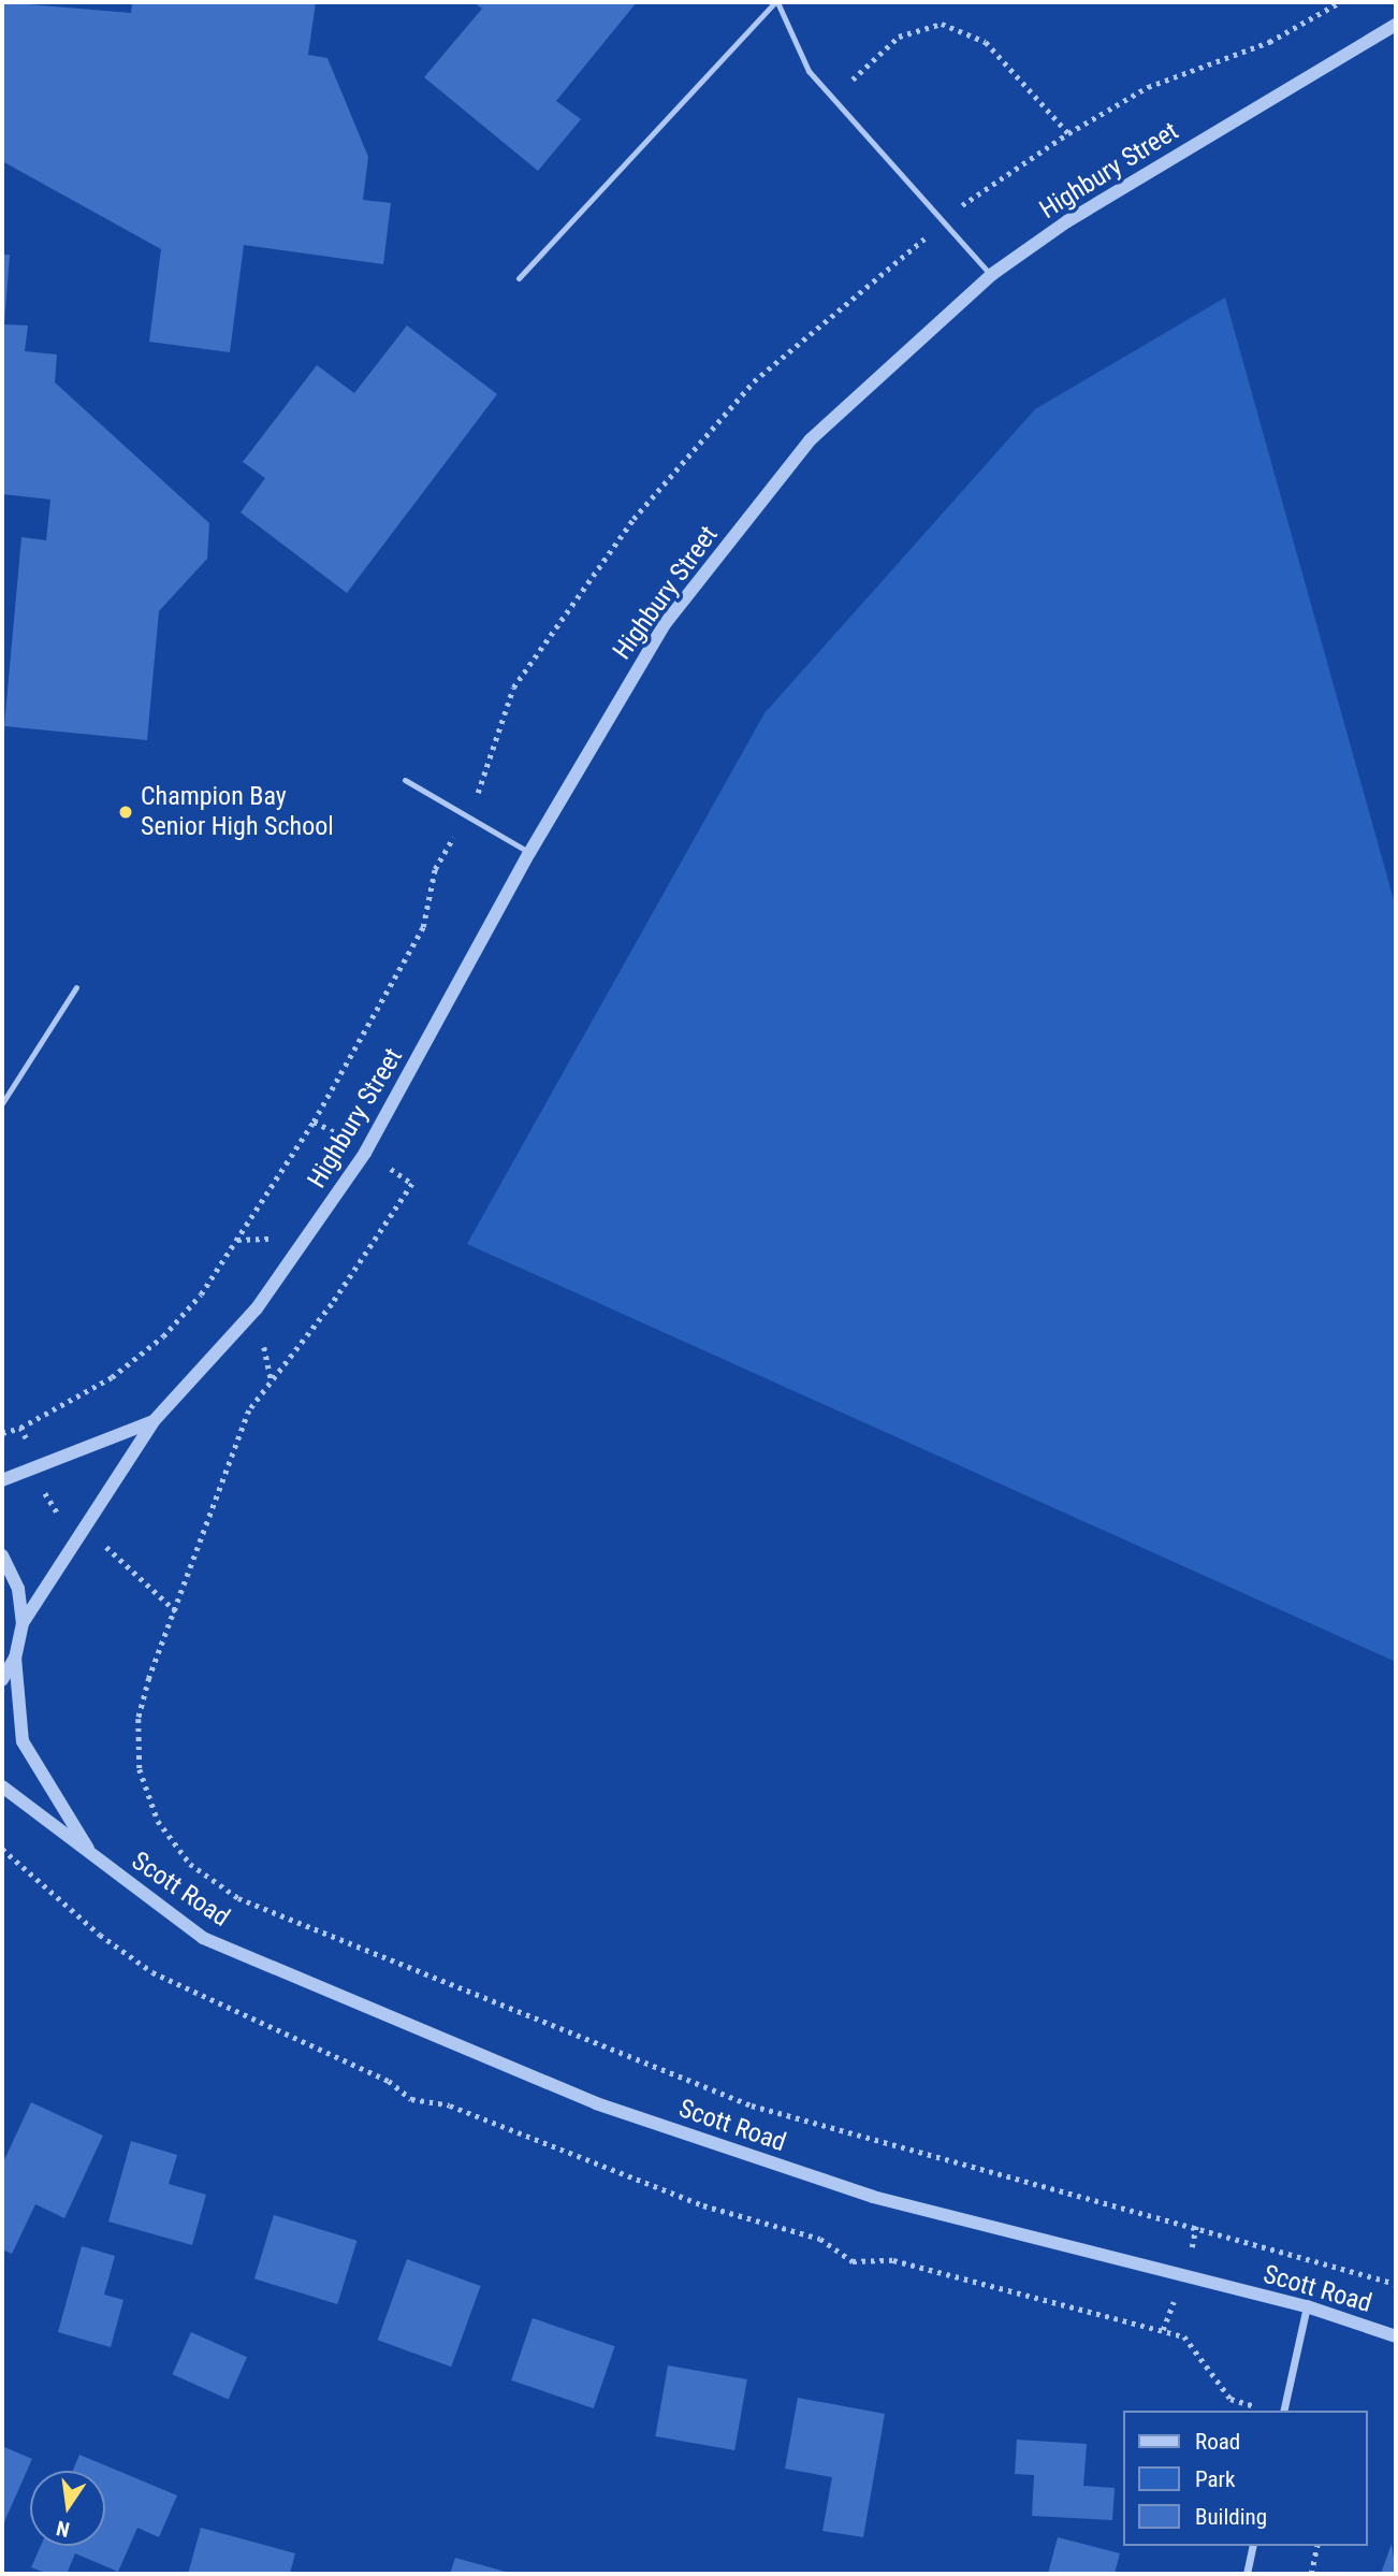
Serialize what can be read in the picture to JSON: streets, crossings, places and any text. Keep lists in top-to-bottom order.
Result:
{
  "streets": {
    "street": ["Highbury Street", "Scott Road"]
  },
  "places": ["Champion Bay Senior High School"],
  "legend": ["Road", "Park", "Building"],
  "north": "bottom"
}
